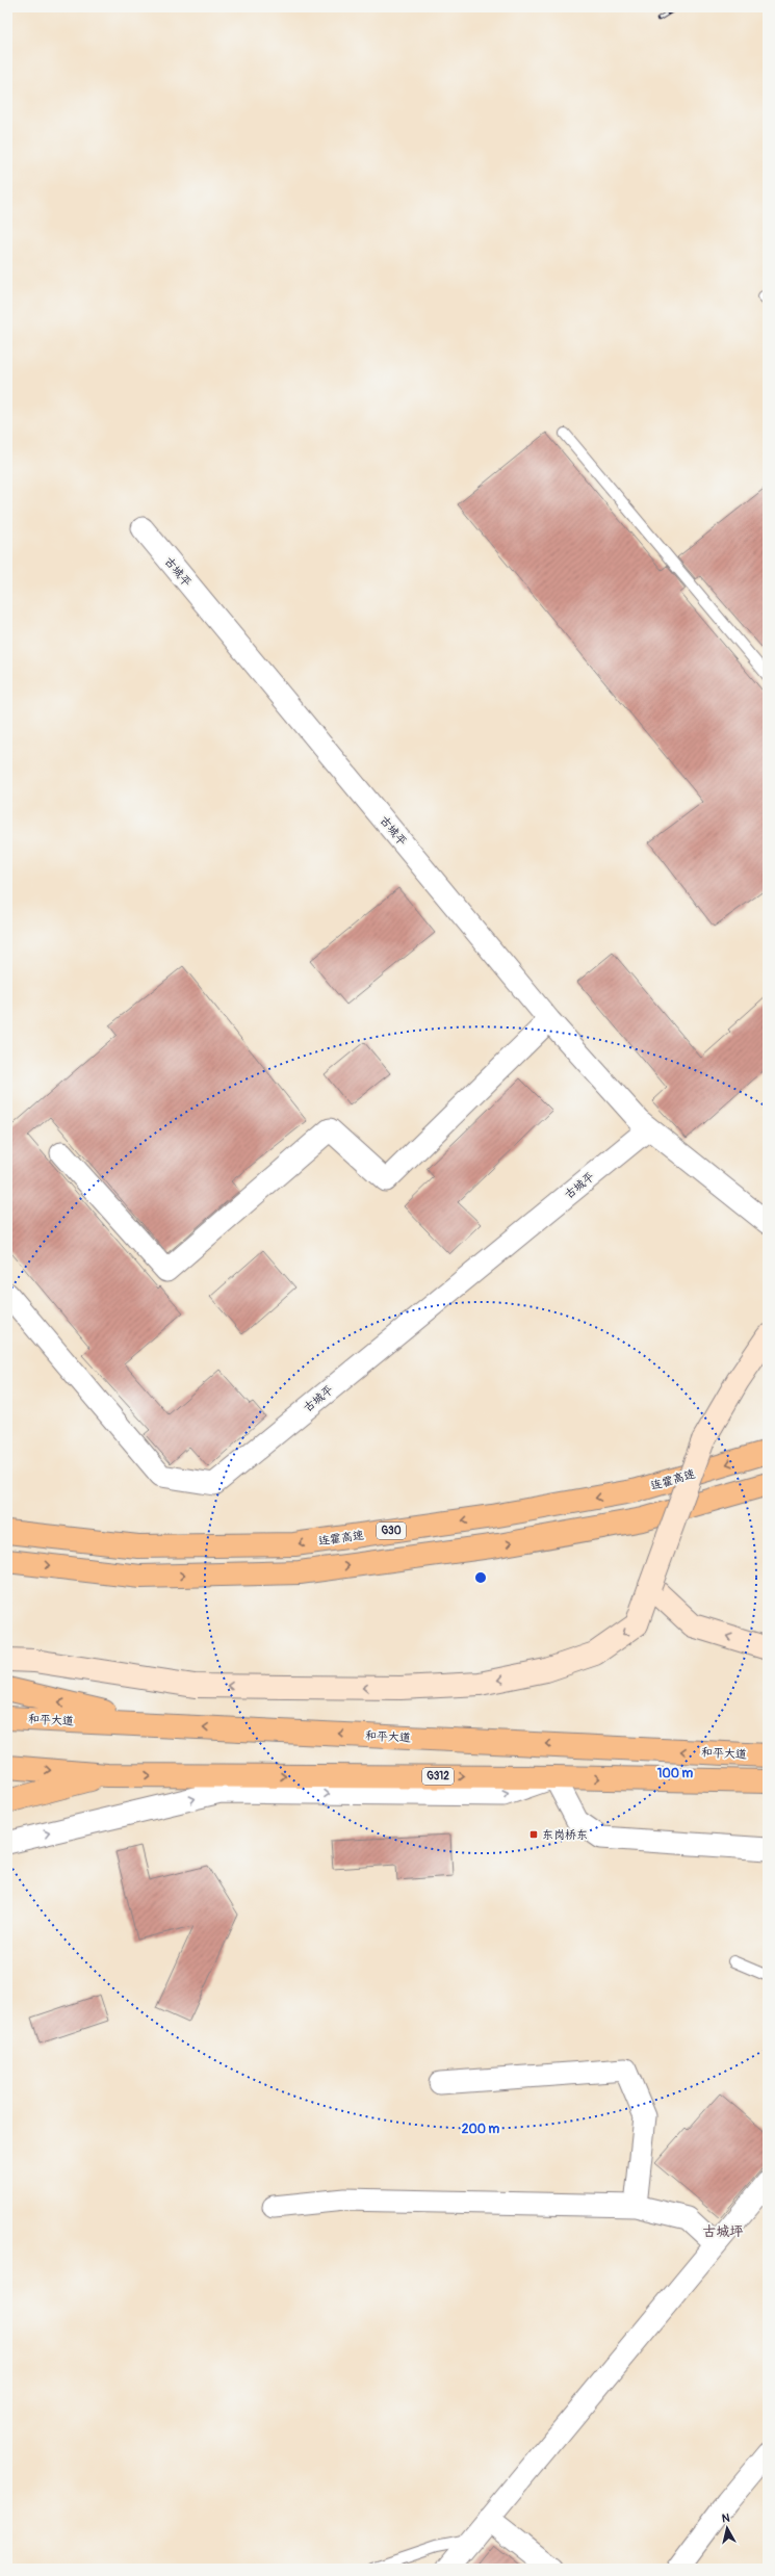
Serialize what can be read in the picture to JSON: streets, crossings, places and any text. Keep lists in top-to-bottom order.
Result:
{
  "streets": {
    "highway": [
      "连霍高速",
      "G30",
      "和平大道",
      "G312"
    ],
    "street": ["古城平"]
  },
  "districts": ["古城坪"],
  "places": {
    "transit": ["东岗桥东"]
  },
  "north": "top",
  "rings": ["100 m", "200 m"]
}
